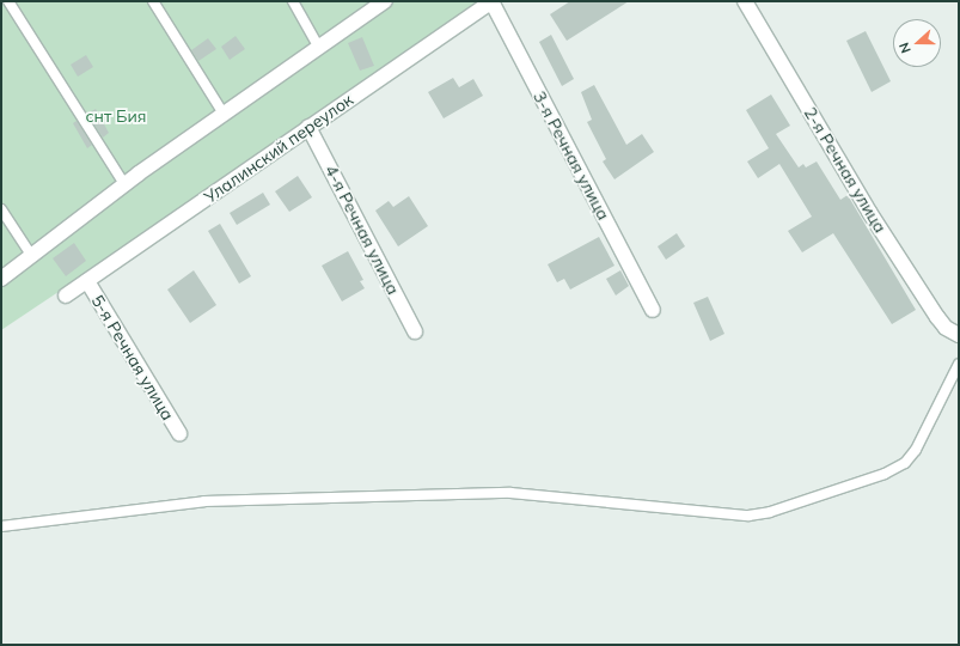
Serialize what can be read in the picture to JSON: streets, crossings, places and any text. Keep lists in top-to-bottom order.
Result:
{
  "streets": {
    "street": [
      "Улалинский переулок",
      "3-я Речная улица",
      "2-я Речная улица",
      "4-я Речная улица",
      "5-я Речная улица"
    ]
  },
  "crossings": [
    ["Улалинский переулок", "3-я Речная улица"],
    ["Улалинский переулок", "4-я Речная улица"],
    ["Улалинский переулок", "5-я Речная улица"]
  ],
  "parks": ["снт Бия"],
  "north": "left"
}
